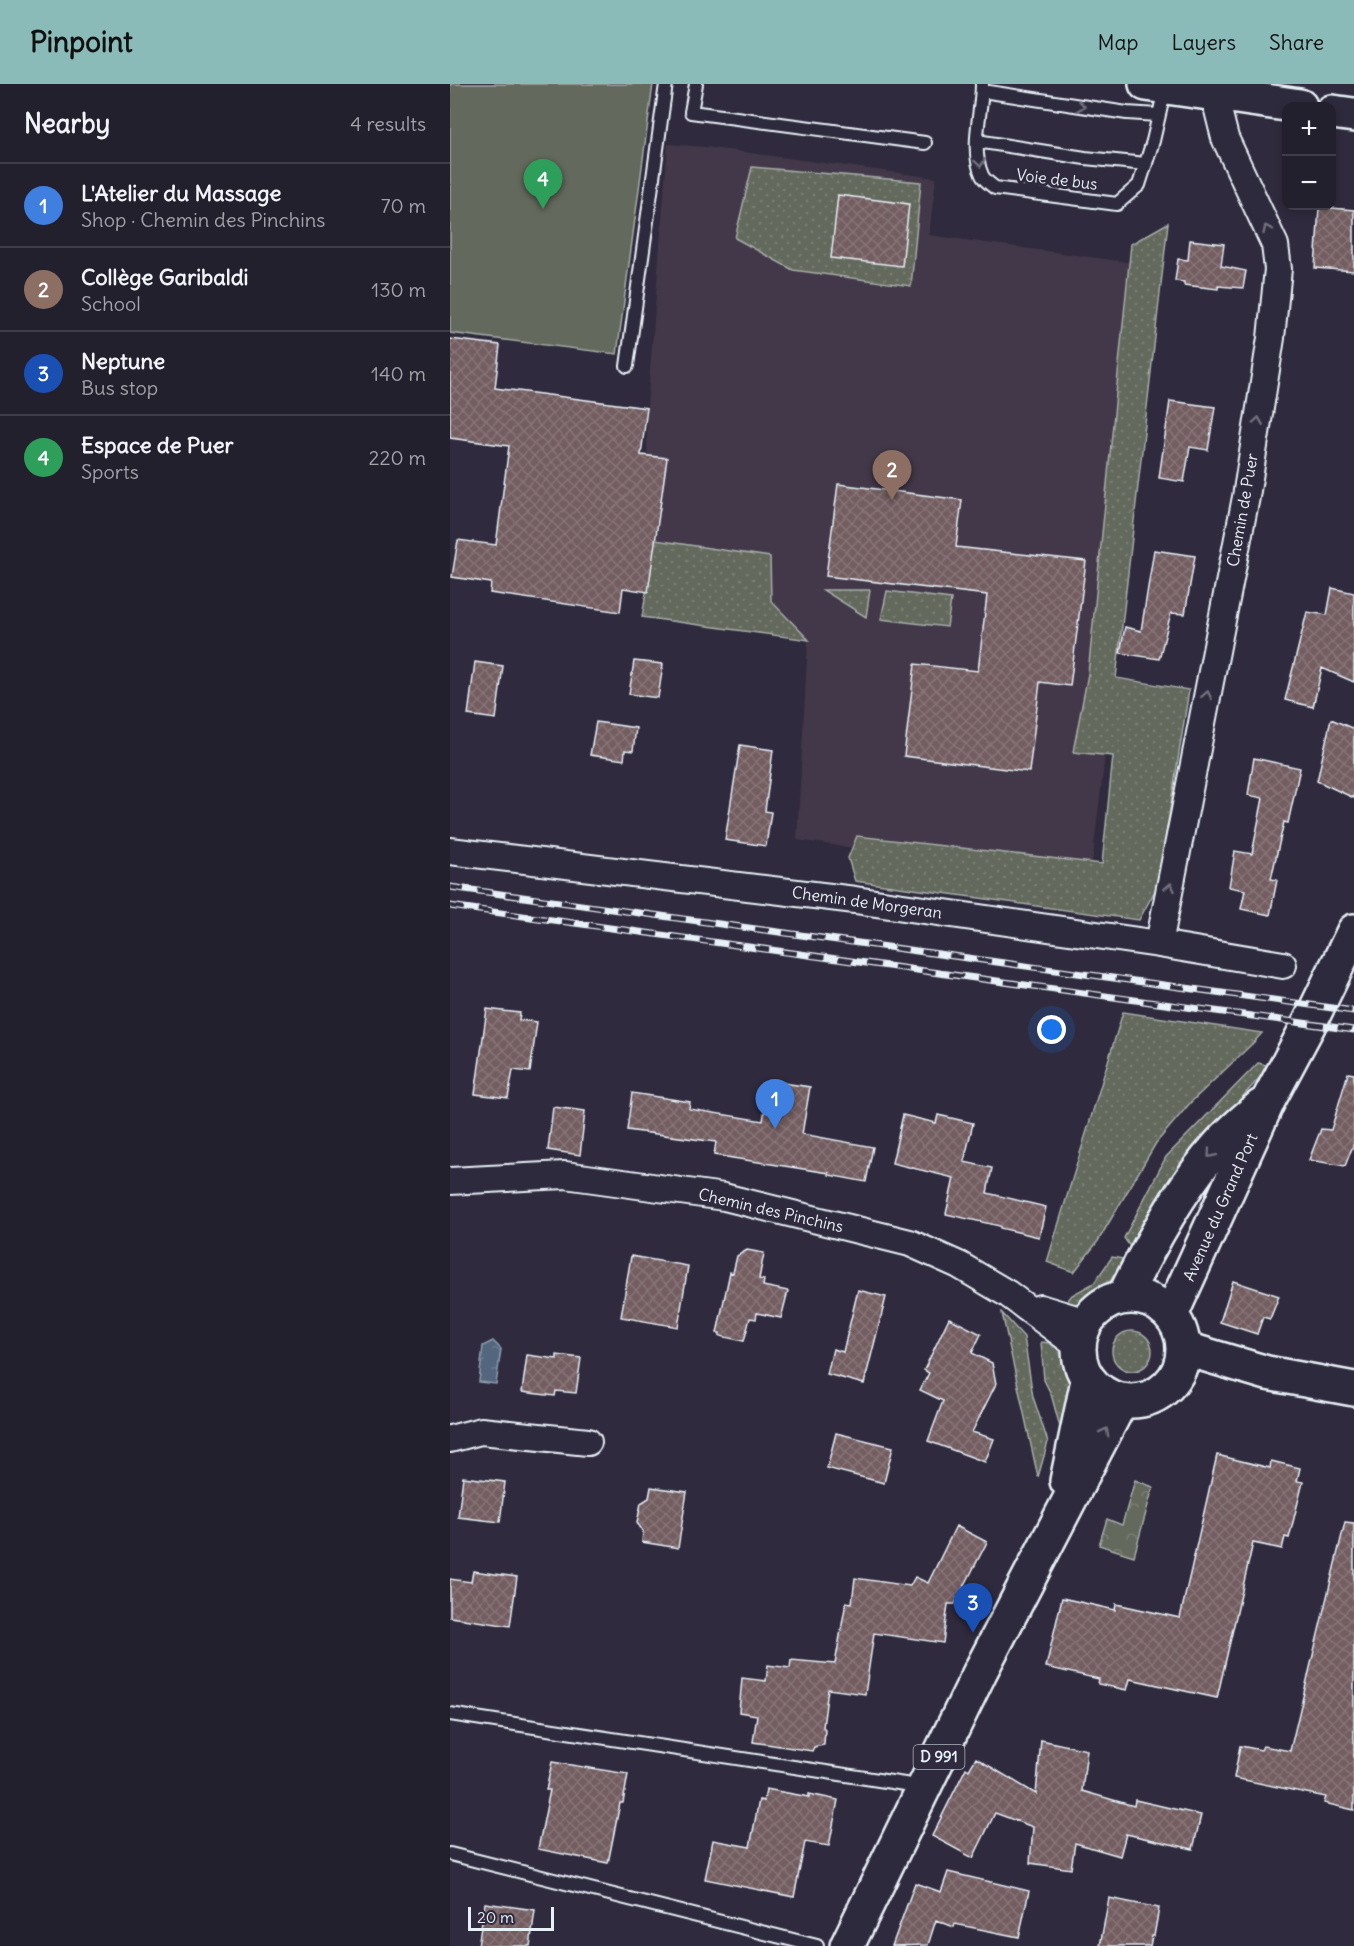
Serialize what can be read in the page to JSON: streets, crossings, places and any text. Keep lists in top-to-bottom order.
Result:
{
  "streets": {
    "main road": ["Avenue du Grand Port", "D 991"],
    "street": ["Chemin de Puer", "Chemin de Morgeran", "Chemin des Pinchins"],
    "lane": ["Voie de bus"]
  },
  "crossings": [
    ["Chemin de Puer", "Chemin de Morgeran"],
    ["Avenue du Grand Port", "Chemin des Pinchins"],
    ["Avenue du Grand Port", "D 991"],
    ["Chemin des Pinchins", "D 991"]
  ],
  "one_way": ["Chemin de Puer"],
  "scale_bar": "20 m",
  "page": {
    "header": "Pinpoint",
    "nav": ["Map", "Layers", "Share"],
    "heading": ["Nearby", "4 results"],
    "map_buttons": ["+", "−"],
    "pins": [
      "4",
      "2",
      "1",
      "3"
    ],
    "list": [
      {
        "mark": "1",
        "name": "L'Atelier du Massage",
        "note": "Shop · Chemin des Pinchins",
        "value": "70 m"
      },
      {
        "mark": "2",
        "name": "Collège Garibaldi",
        "note": "School",
        "value": "130 m"
      },
      {
        "mark": "3",
        "name": "Neptune",
        "note": "Bus stop",
        "value": "140 m"
      },
      {
        "mark": "4",
        "name": "Espace de Puer",
        "note": "Sports",
        "value": "220 m"
      }
    ],
    "scale": "20 m"
  }
}
